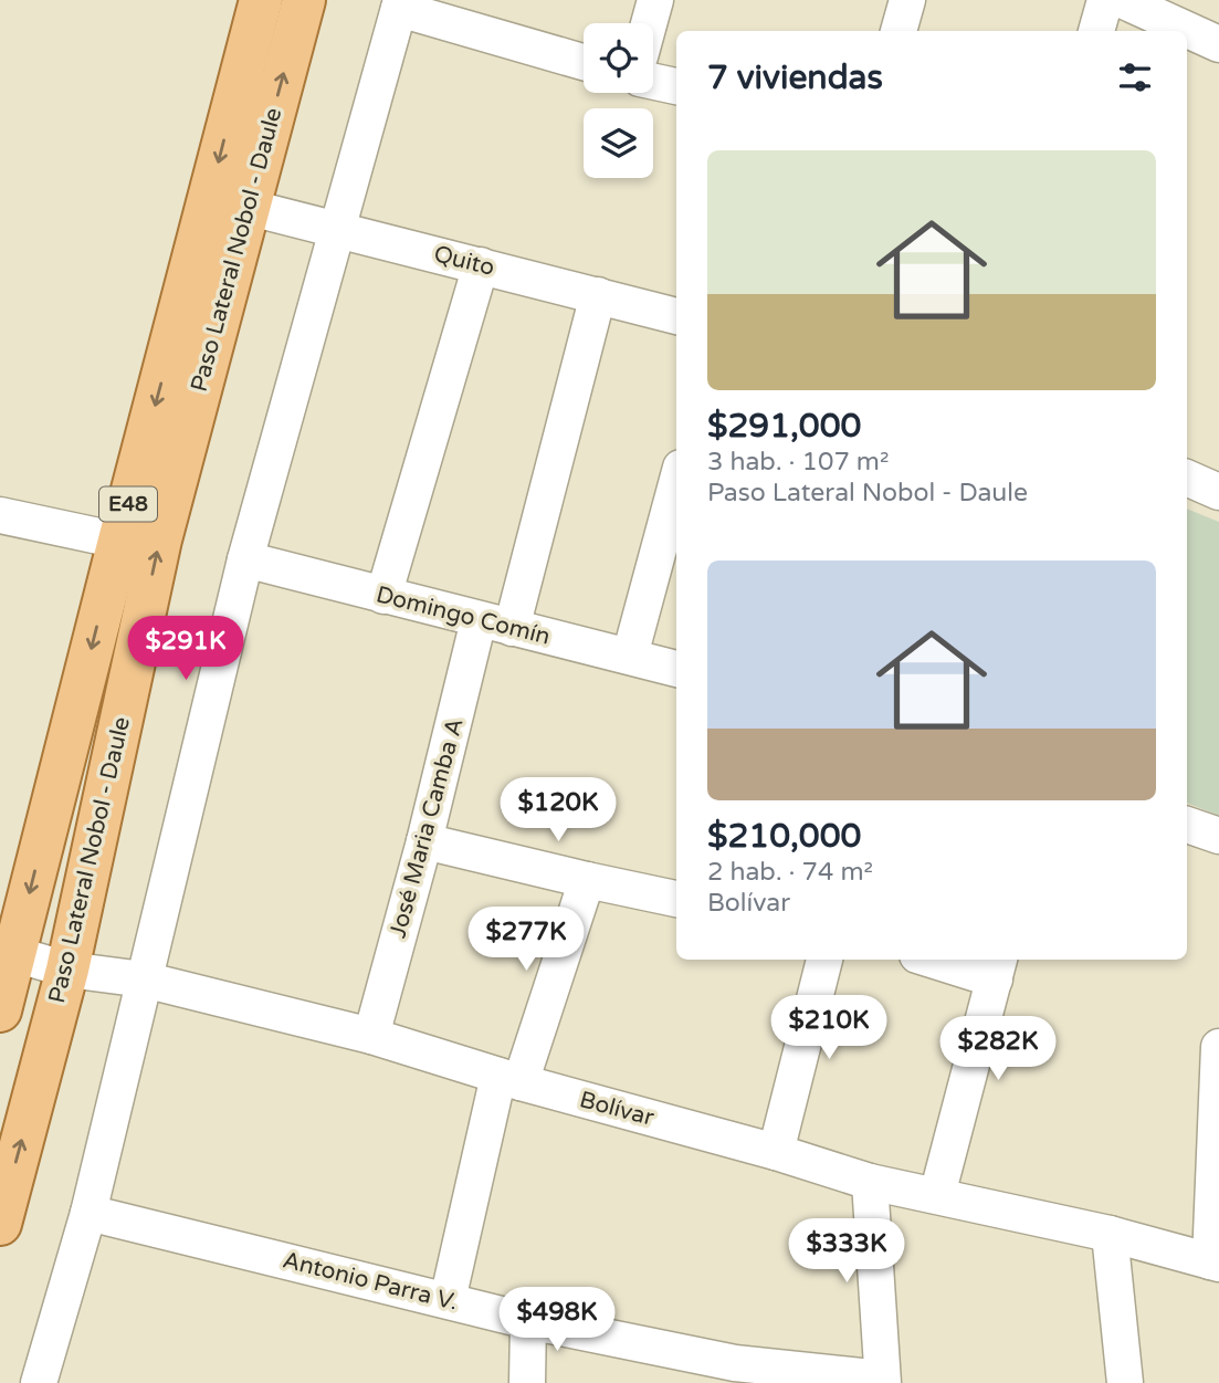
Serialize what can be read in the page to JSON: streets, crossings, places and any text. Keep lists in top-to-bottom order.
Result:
{
  "streets": {
    "main road": ["Paso Lateral Nobol - Daule", "E48"],
    "street": [
      "Quito",
      "Domingo Comín",
      "José Maria Camba A",
      "Bolívar",
      "Antonio Parra V."
    ]
  },
  "crossings": [
    ["Paso Lateral Nobol - Daule", "Quito"],
    ["Paso Lateral Nobol - Daule", "Bolívar"],
    ["Quito", "José Maria Camba A"],
    ["Domingo Comín", "José Maria Camba A"],
    ["José Maria Camba A", "Bolívar"]
  ],
  "page": {
    "heading": "7 viviendas",
    "list": [
      {
        "name": "$291,000",
        "note": "3 hab. · 107 m² · Paso Lateral Nobol - Daule"
      },
      {
        "name": "$210,000",
        "note": "2 hab. · 74 m² · Bolívar"
      }
    ],
    "price": [
      "$291K",
      "$120K",
      "$277K",
      "$210K",
      "$282K",
      "$333K",
      "$498K"
    ]
  }
}
